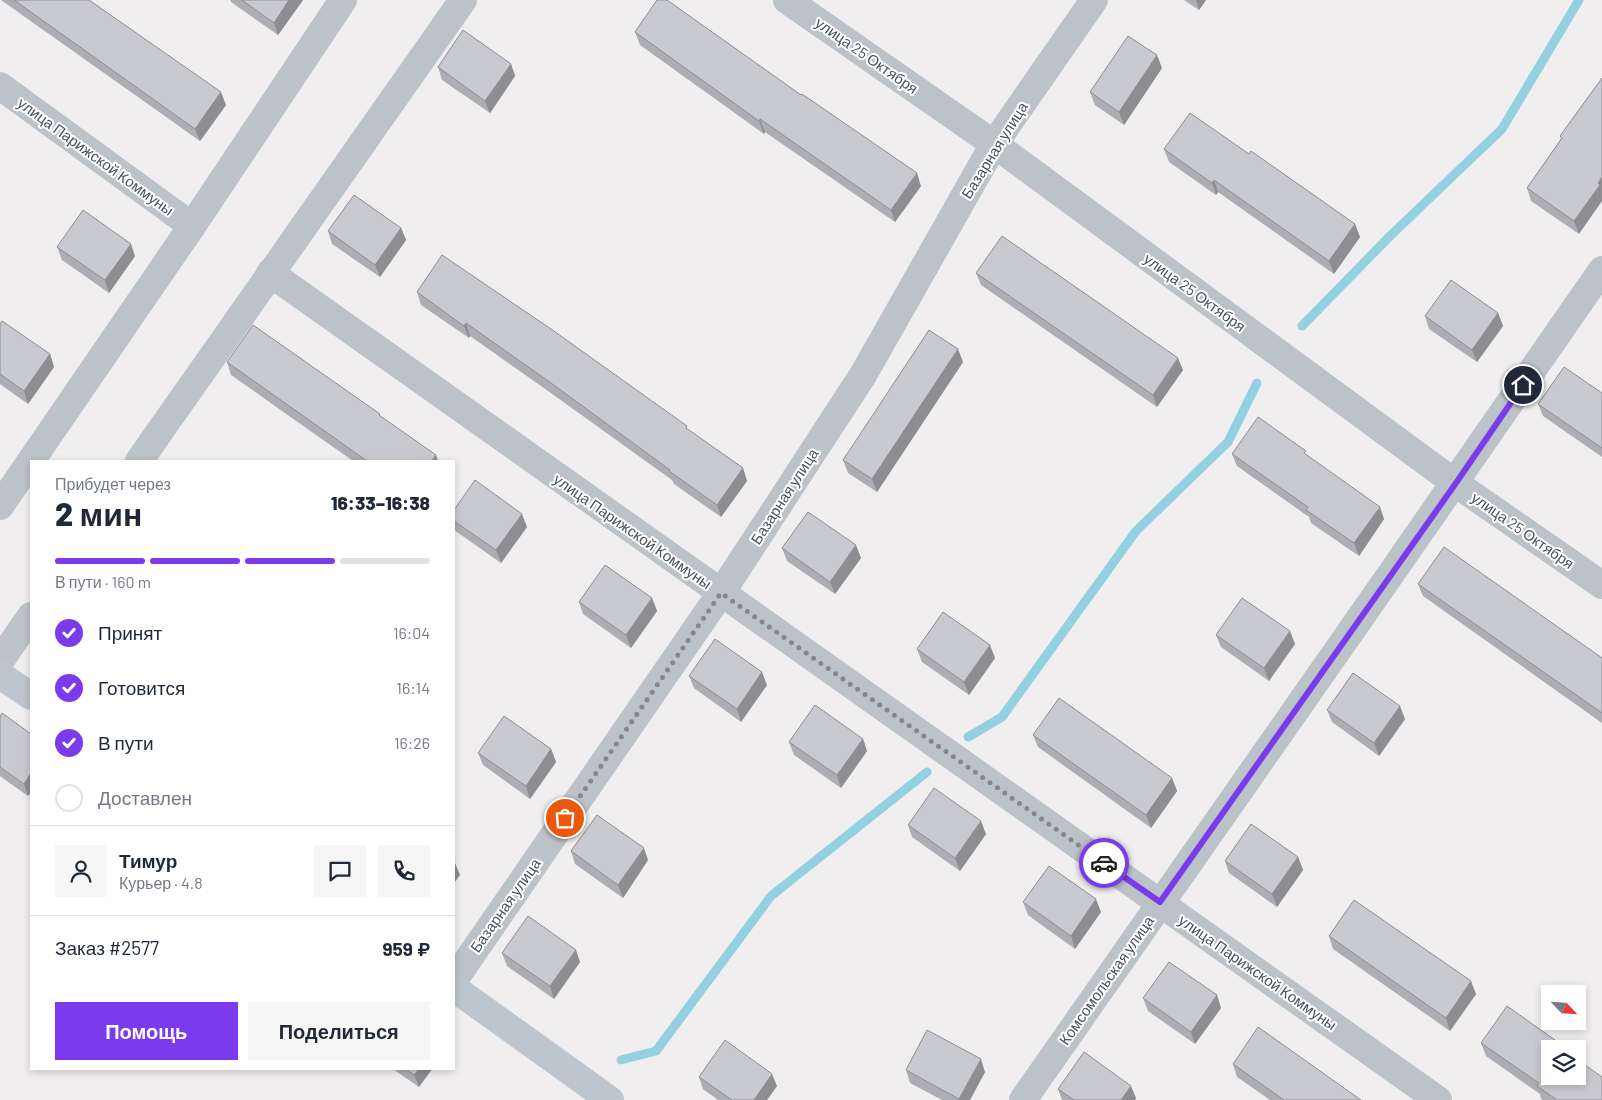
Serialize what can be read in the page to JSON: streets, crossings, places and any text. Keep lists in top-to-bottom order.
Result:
{
  "streets": {
    "street": [
      "улица 25 Октября",
      "Базарная улица",
      "улица Парижской Коммуны",
      "Комсомольская улица"
    ]
  },
  "crossings": [
    ["улица 25 Октября", "Базарная улица"],
    ["улица 25 Октября", "Комсомольская улица"],
    ["Базарная улица", "улица Парижской Коммуны"],
    ["улица Парижской Коммуны", "Комсомольская улица"]
  ],
  "north": "bottom right",
  "page": {
    "heading": ["2 мин", "Прибудет через", "16:33–16:38"],
    "panel": [
      "Тимур",
      "Курьер · 4.8",
      "Заказ #2577",
      "959 ₽"
    ],
    "bar": "В пути · 160 m",
    "list": [
      ["Принят", "16:04"],
      ["Готовится", "16:14"],
      ["В пути", "16:26"],
      "Доставлен"
    ],
    "buttons": ["Помощь", "Поделиться"]
  }
}
